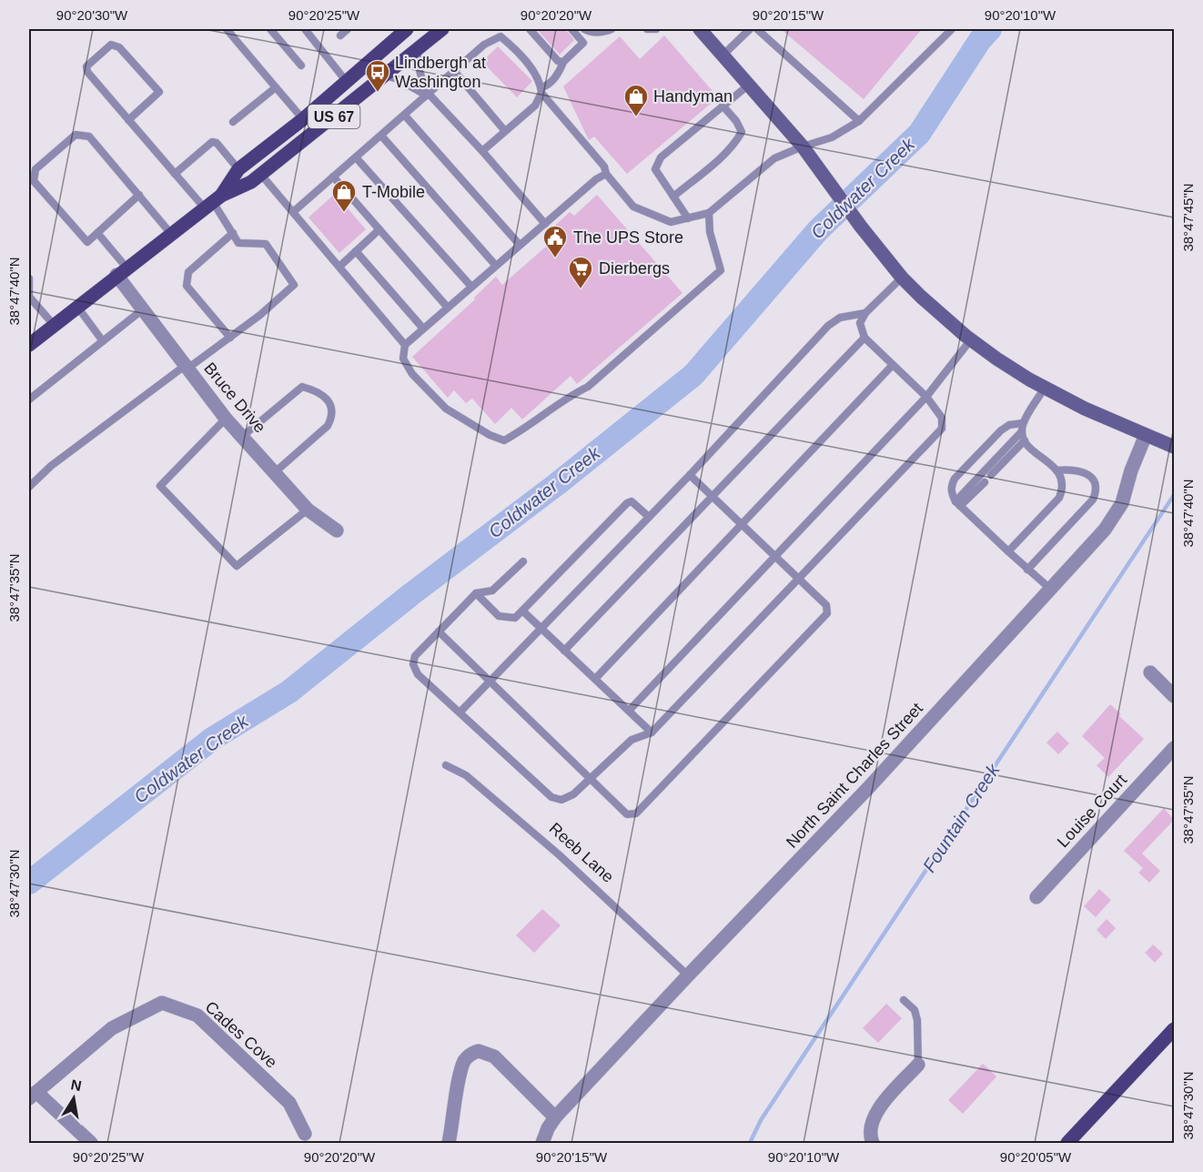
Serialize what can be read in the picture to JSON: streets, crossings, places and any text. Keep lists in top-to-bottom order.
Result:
{
  "streets": {
    "main road": ["US 67"],
    "street": [
      "Bruce Drive",
      "North Saint Charles Street",
      "Louise Court",
      "Cades Cove"
    ],
    "lane": ["Reeb Lane"]
  },
  "crossings": [
    ["US 67", "Bruce Drive"],
    ["North Saint Charles Street", "Reeb Lane"]
  ],
  "water": ["Coldwater Creek", "Fountain Creek"],
  "places": {
    "bus stop": ["Lindbergh at Washington"],
    "shop": ["Handyman", "T-Mobile"],
    "public building": ["The UPS Store"],
    "supermarket": ["Dierbergs"]
  },
  "north": "top",
  "coordinates": [
    "90°20'30\"W",
    "90°20'25\"W",
    "90°20'20\"W",
    "90°20'15\"W",
    "90°20'10\"W",
    "38°47'45\"N",
    "38°47'40\"N",
    "38°47'35\"N",
    "38°47'30\"N",
    "90°20'05\"W"
  ]
}
